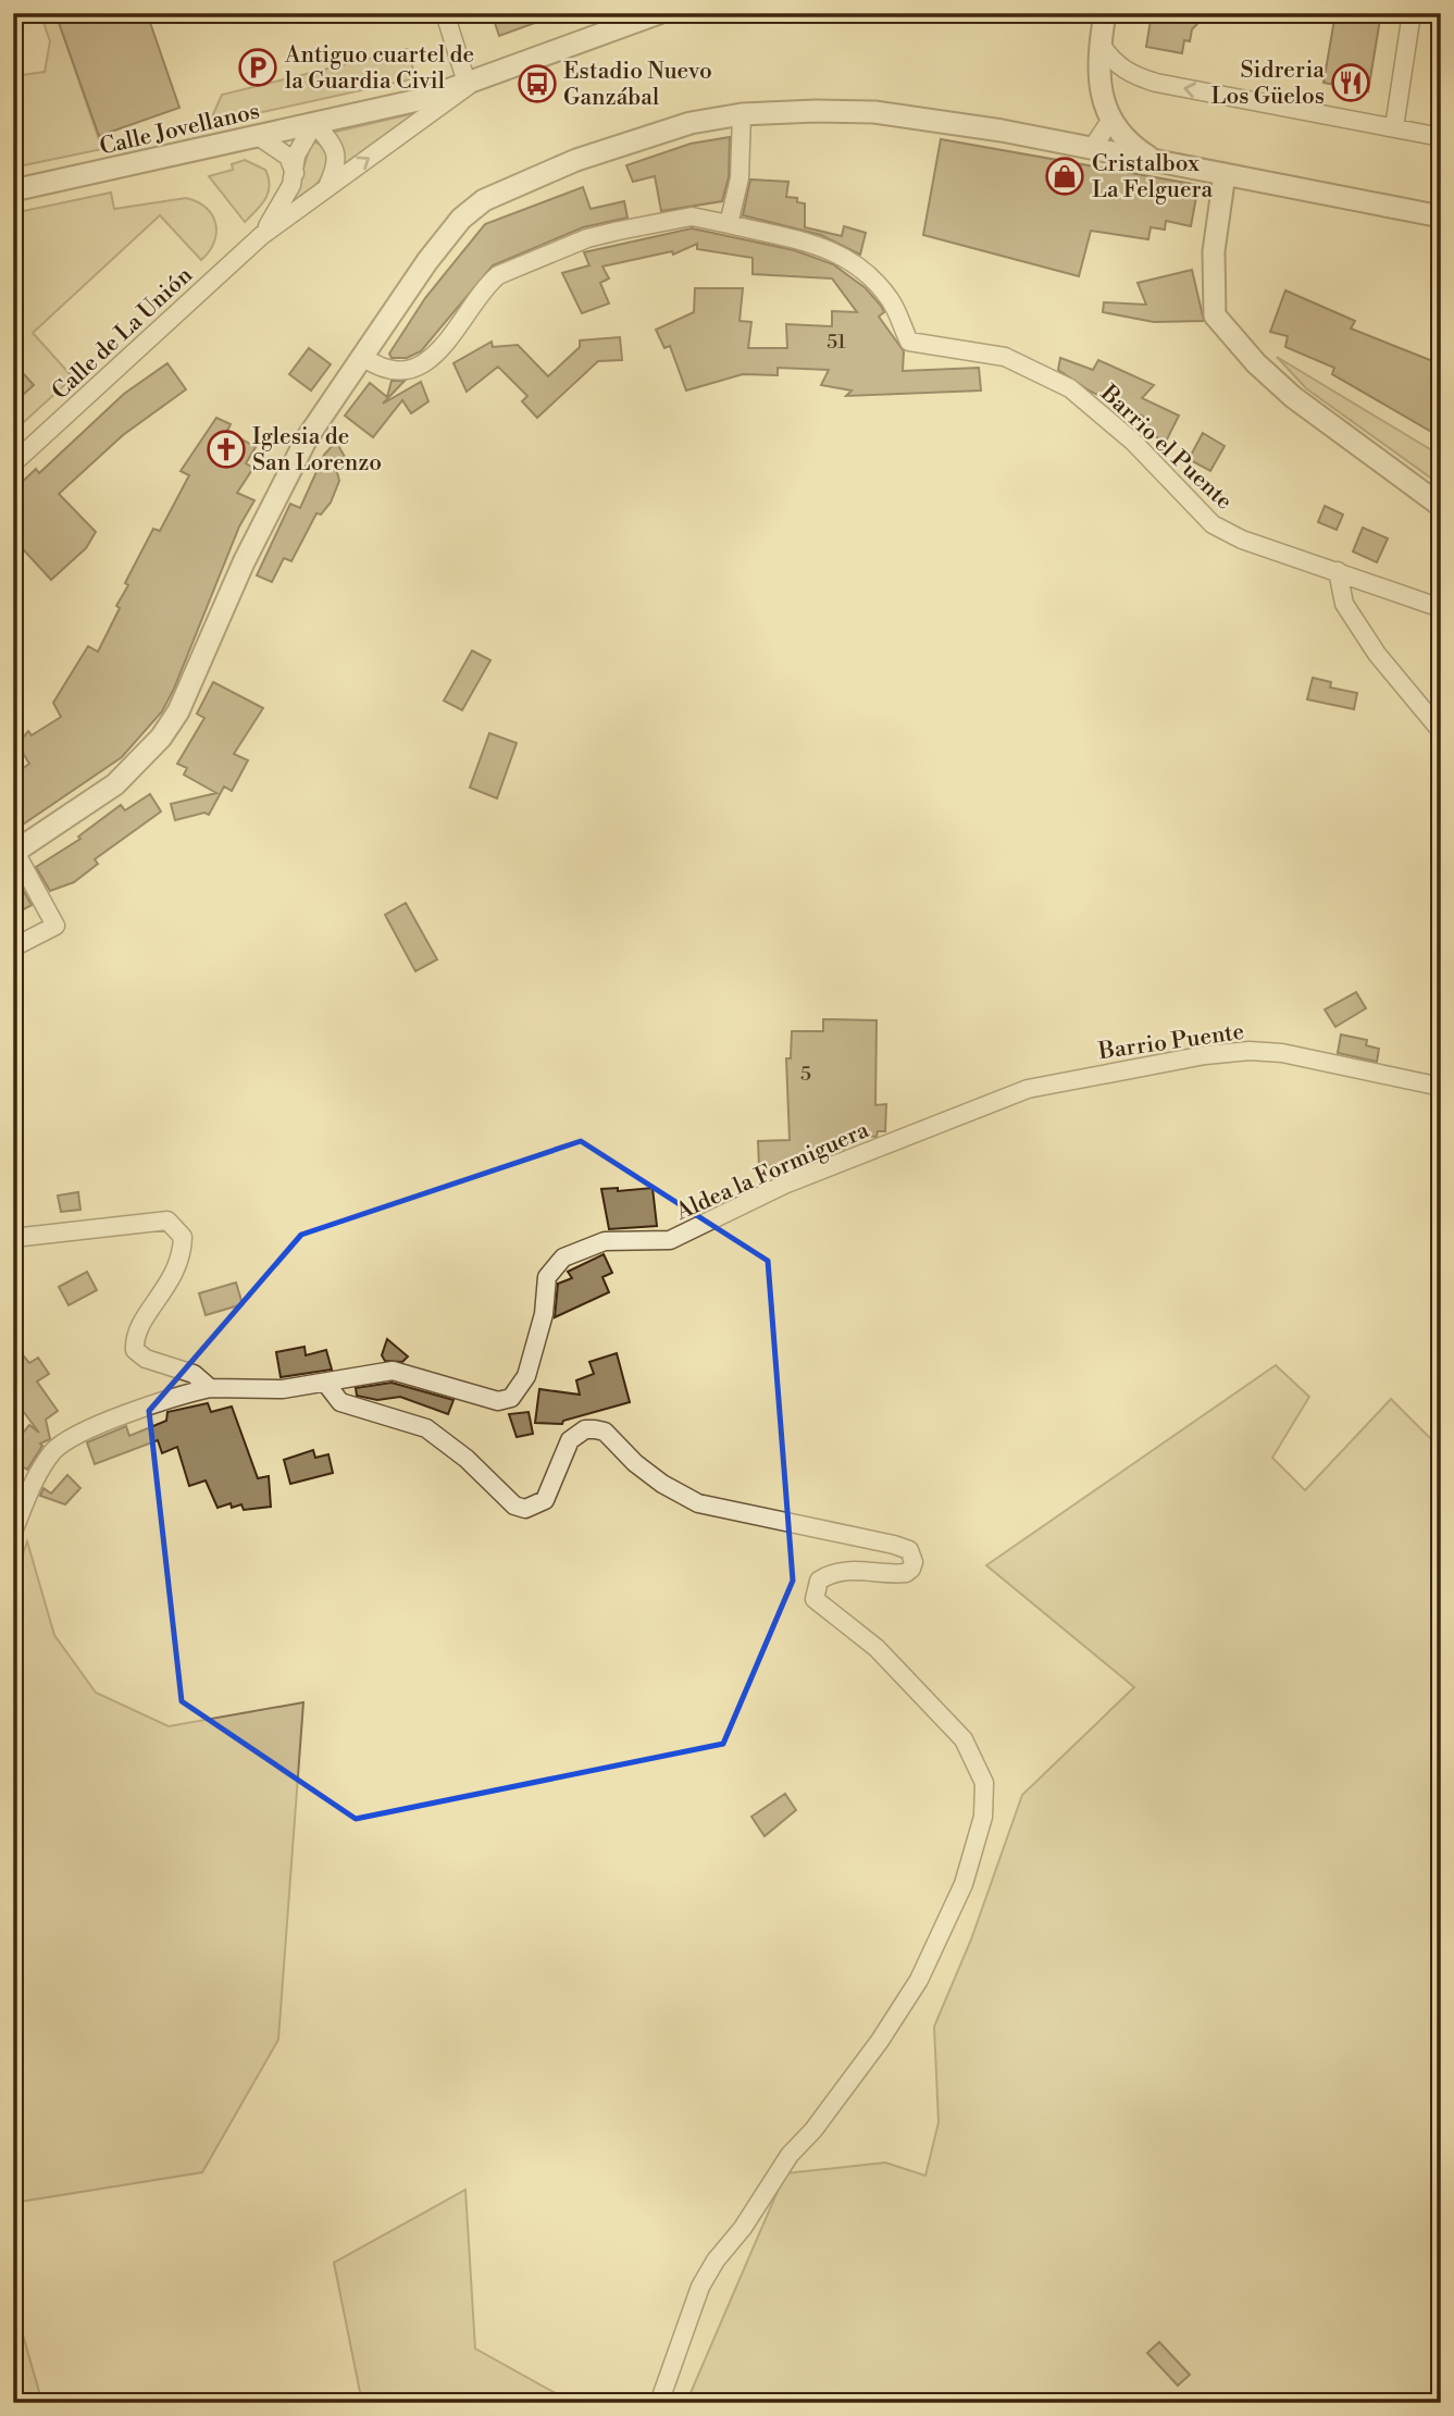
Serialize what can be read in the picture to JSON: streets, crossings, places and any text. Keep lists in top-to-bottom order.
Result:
{
  "streets": {
    "street": [
      "Calle Jovellanos",
      "Calle de La Unión",
      "Barrio el Puente",
      "Barrio Puente",
      "Aldea la Formiguera"
    ]
  },
  "crossings": [
    ["Calle Jovellanos", "Calle de La Unión"],
    ["Barrio Puente", "Aldea la Formiguera"]
  ],
  "places": {
    "parking": ["Antiguo cuartel de la Guardia Civil"],
    "restaurant": ["Sidreria Los Güelos"],
    "bus stop": ["Estadio Nuevo Ganzábal"],
    "shop": ["Cristalbox La Felguera"],
    "church": ["Iglesia de San Lorenzo"]
  },
  "house_numbers": ["51", "5"]
}
